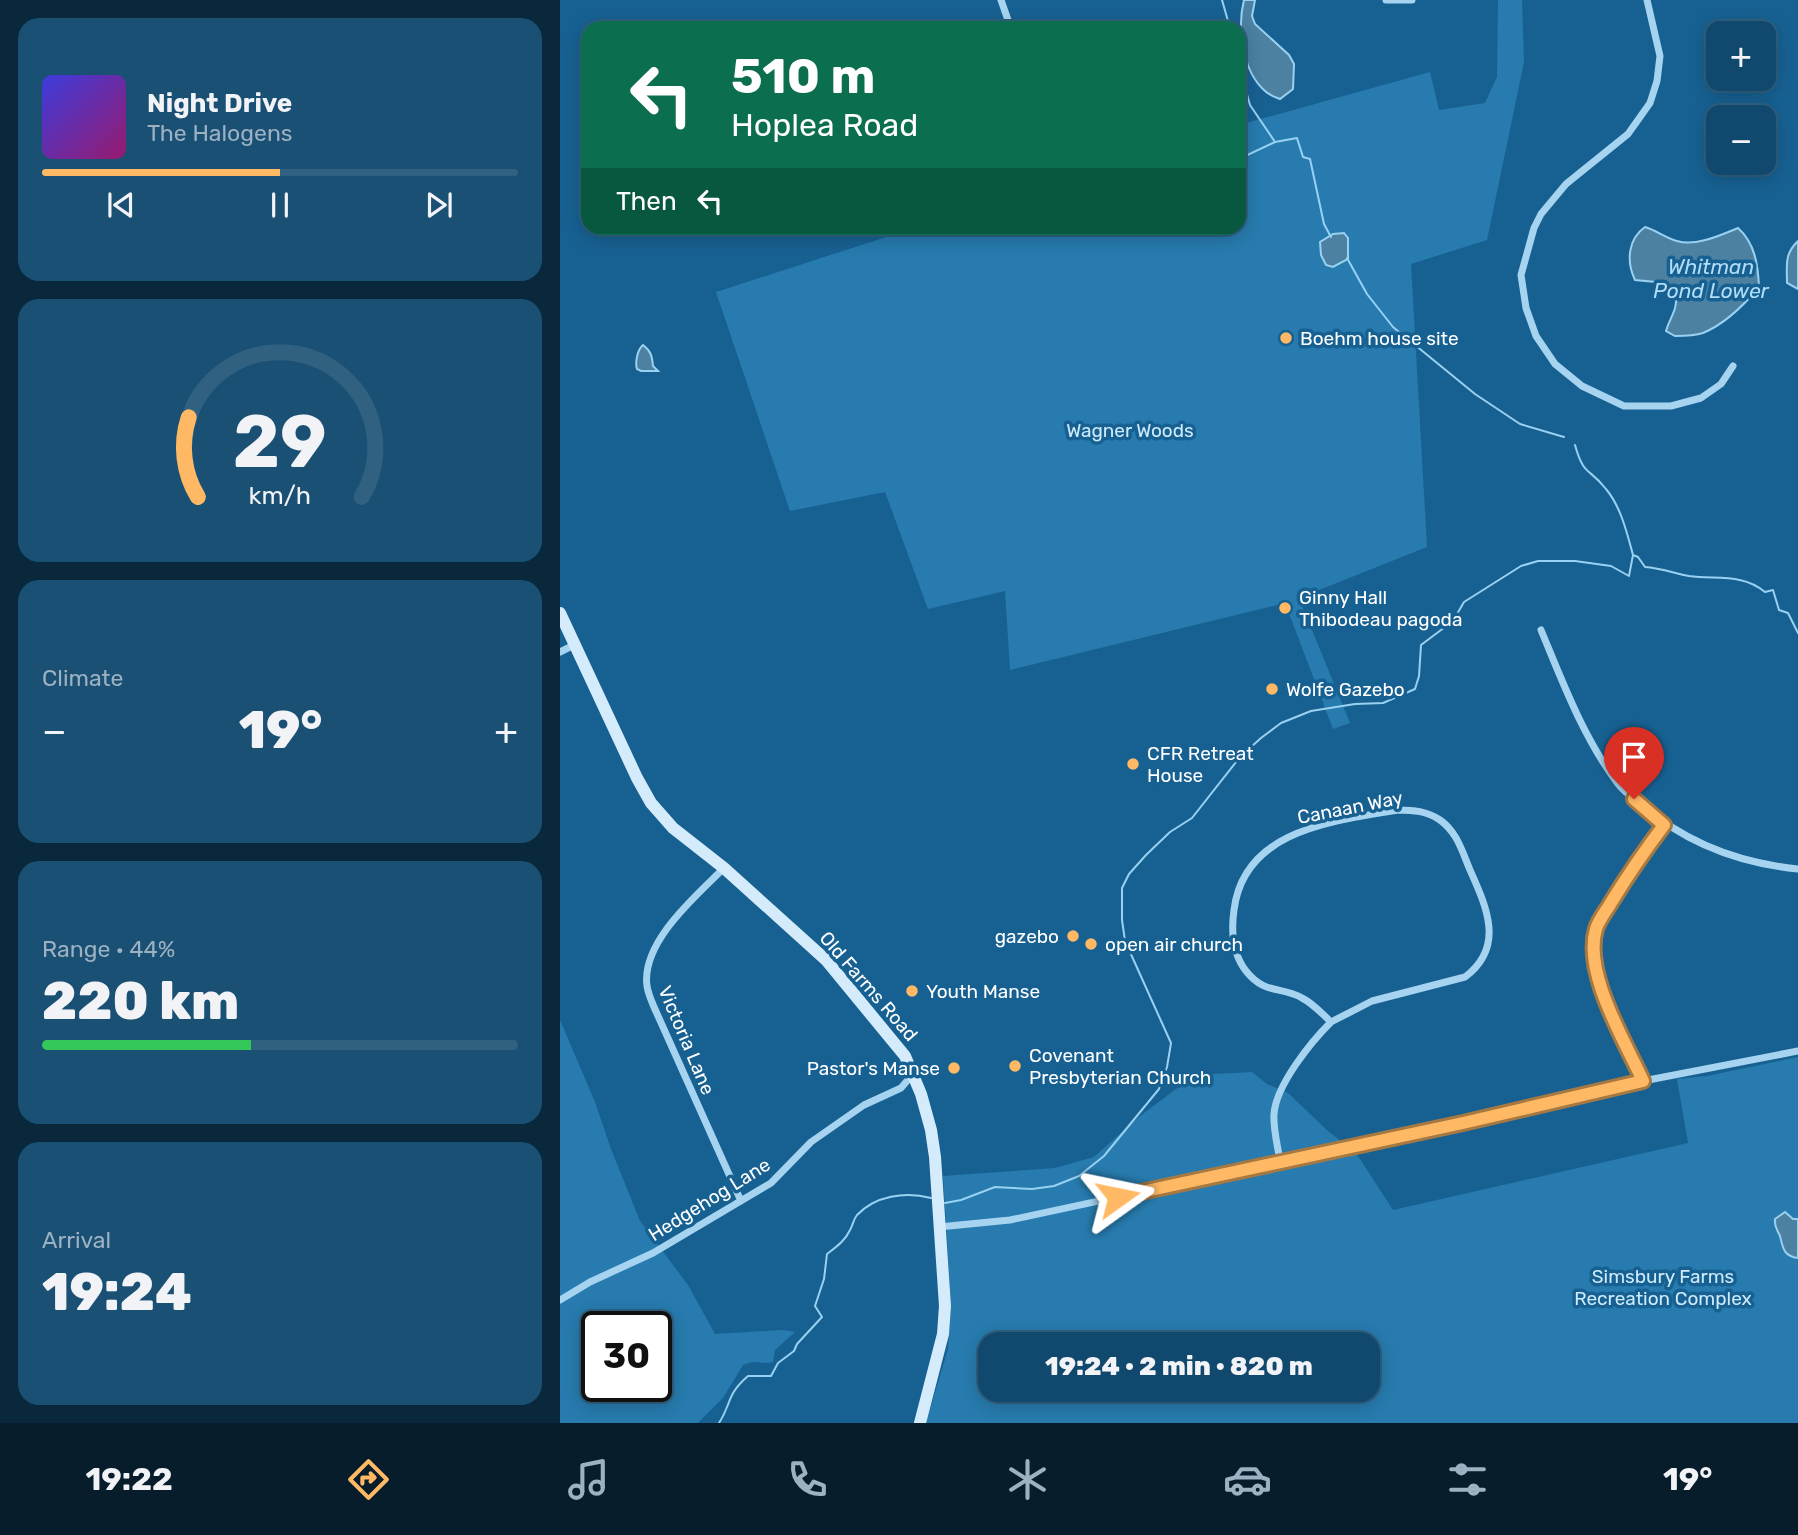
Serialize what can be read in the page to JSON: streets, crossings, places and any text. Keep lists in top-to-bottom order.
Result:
{
  "streets": {
    "street": [
      "Canaan Way",
      "Old Farms Road",
      "Victoria Lane",
      "Hedgehog Lane"
    ]
  },
  "crossings": [
    ["Old Farms Road", "Victoria Lane"],
    ["Old Farms Road", "Hedgehog Lane"],
    ["Victoria Lane", "Hedgehog Lane"]
  ],
  "water": ["Whitman Pond Lower"],
  "parks": ["Wagner Woods", "Simsbury Farms Recreation Complex"],
  "places": [
    "Boehm house site",
    "Ginny Hall Thibodeau pagoda",
    "Wolfe Gazebo",
    "CFR Retreat House",
    "gazebo",
    "open air church",
    "Youth Manse",
    "Covenant Presbyterian Church",
    "Pastor's Manse"
  ],
  "page": {
    "map_buttons": ["+", "−"],
    "turn": ["510 m", "Hoplea Road"],
    "song": ["Night Drive", "The Halogens"],
    "then": "Then",
    "tile": [
      "Climate",
      ["Range · 44%", "220 km"],
      ["Arrival", "19:24"]
    ],
    "heat": ["−", "19°", "+"],
    "limit": "30",
    "trip": "19:24 · 2 min · 820 m",
    "tabs": ["19:22", "19°"],
    "gauge": ["29", "km/h"]
  }
}
